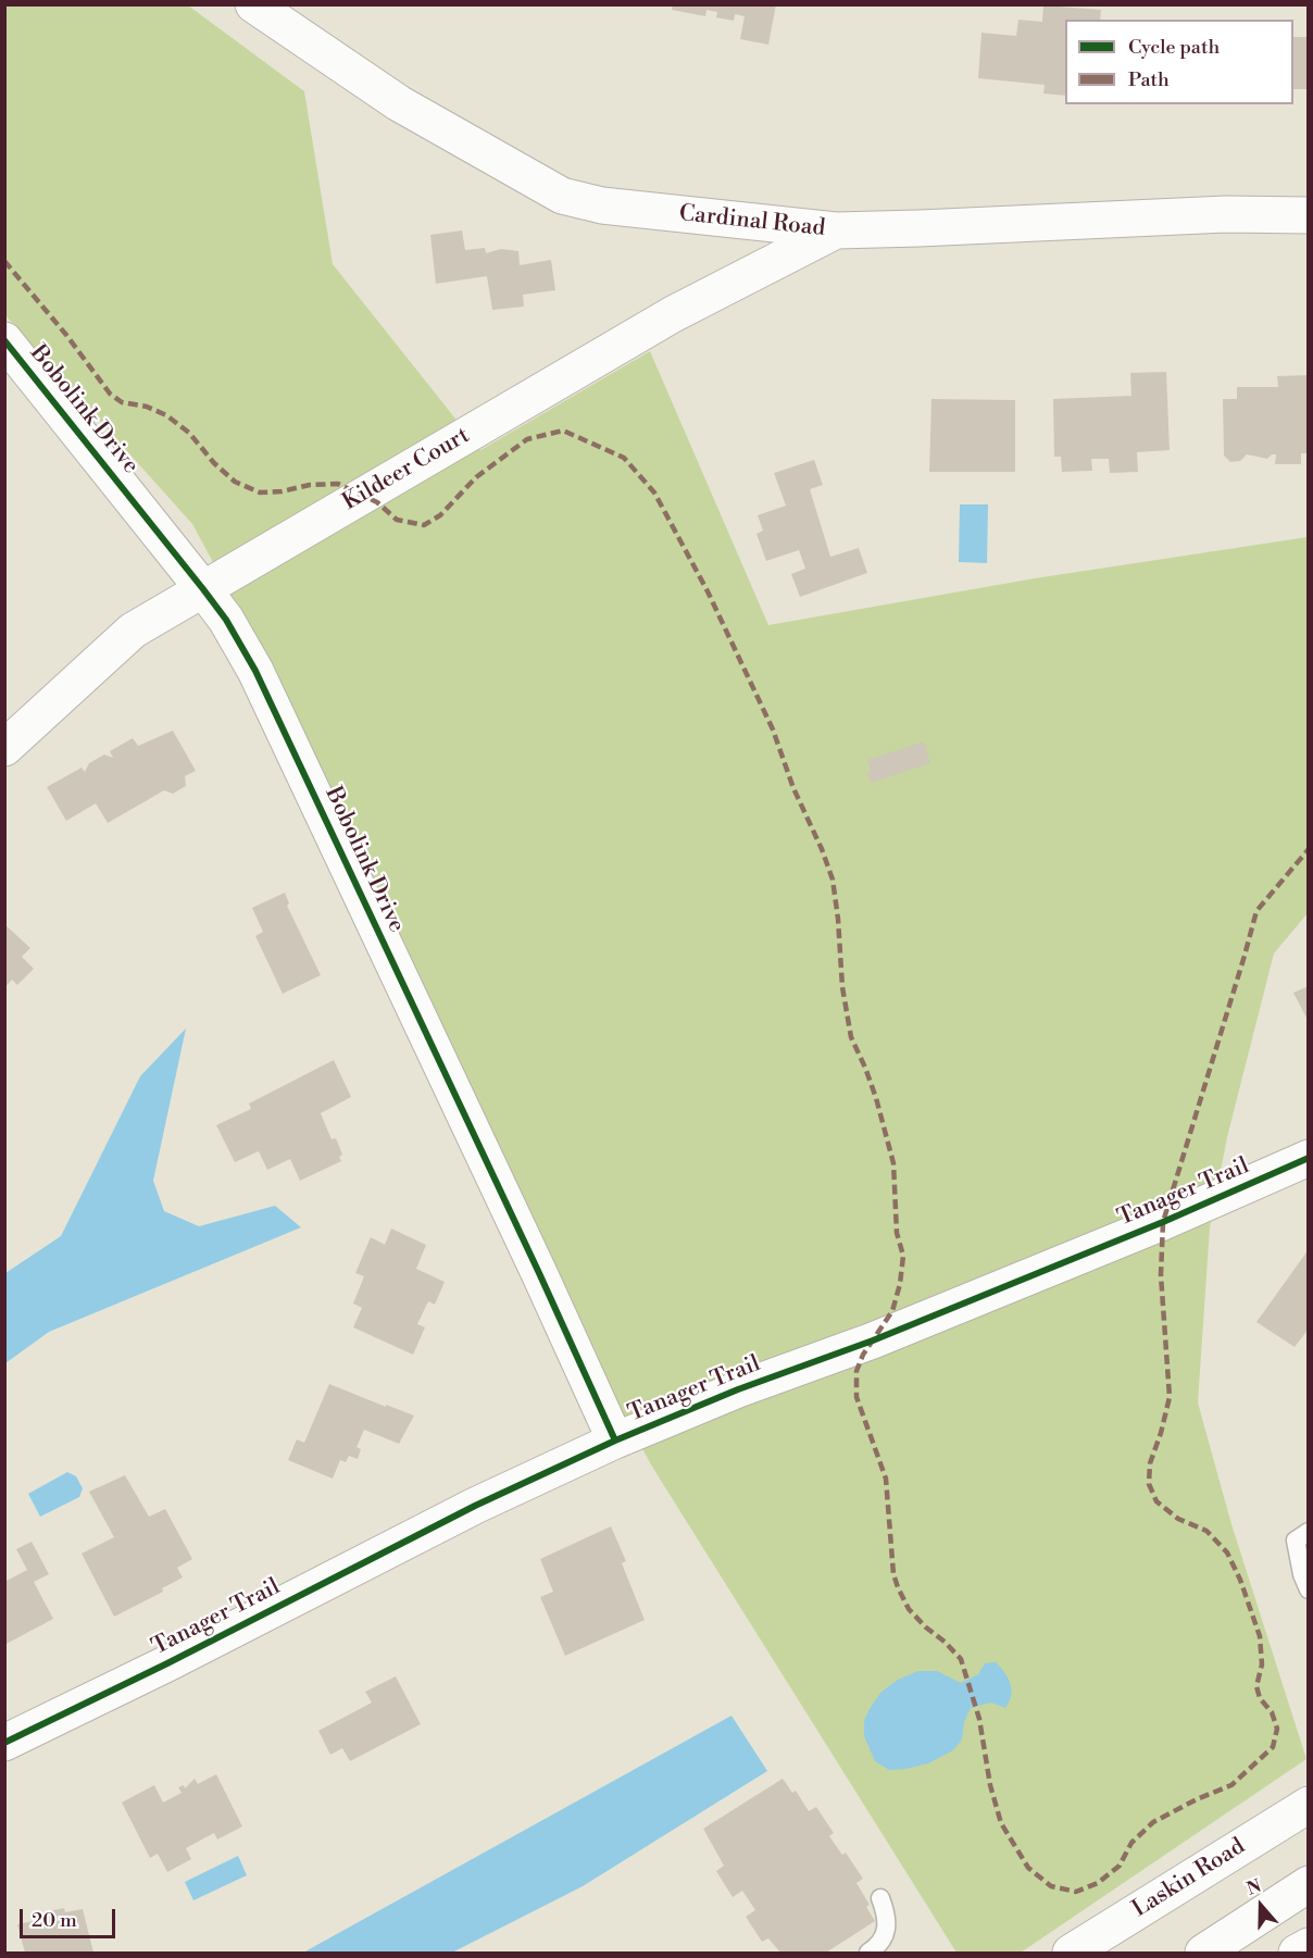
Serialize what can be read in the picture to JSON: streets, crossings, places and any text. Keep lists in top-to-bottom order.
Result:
{
  "streets": {
    "street": [
      "Cardinal Road",
      "Bobolink Drive",
      "Kildeer Court",
      "Tanager Trail",
      "Laskin Road"
    ]
  },
  "crossings": [
    ["Cardinal Road", "Kildeer Court"],
    ["Bobolink Drive", "Kildeer Court"],
    ["Bobolink Drive", "Tanager Trail"]
  ],
  "legend": ["Cycle path", "Path"],
  "scale_bar": "20 m",
  "north": "top"
}
